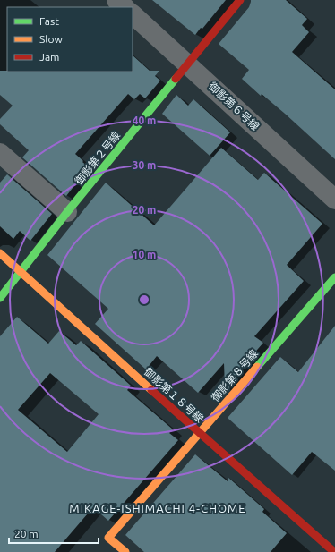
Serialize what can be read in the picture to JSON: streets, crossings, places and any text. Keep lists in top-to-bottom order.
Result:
{
  "streets": {
    "street": [
      "御影第６号線",
      "御影第２号線",
      "御影第８号線",
      "御影第１８号線"
    ]
  },
  "crossings": [
    ["御影第６号線", "御影第２号線"],
    ["御影第２号線", "御影第１８号線"],
    ["御影第８号線", "御影第１８号線"]
  ],
  "districts": ["MIKAGE-ISHIMACHI 4-CHOME"],
  "legend": ["Fast", "Slow", "Jam"],
  "scale_bar": "20 m",
  "rings": [
    "40 m",
    "30 m",
    "20 m",
    "10 m"
  ]
}
